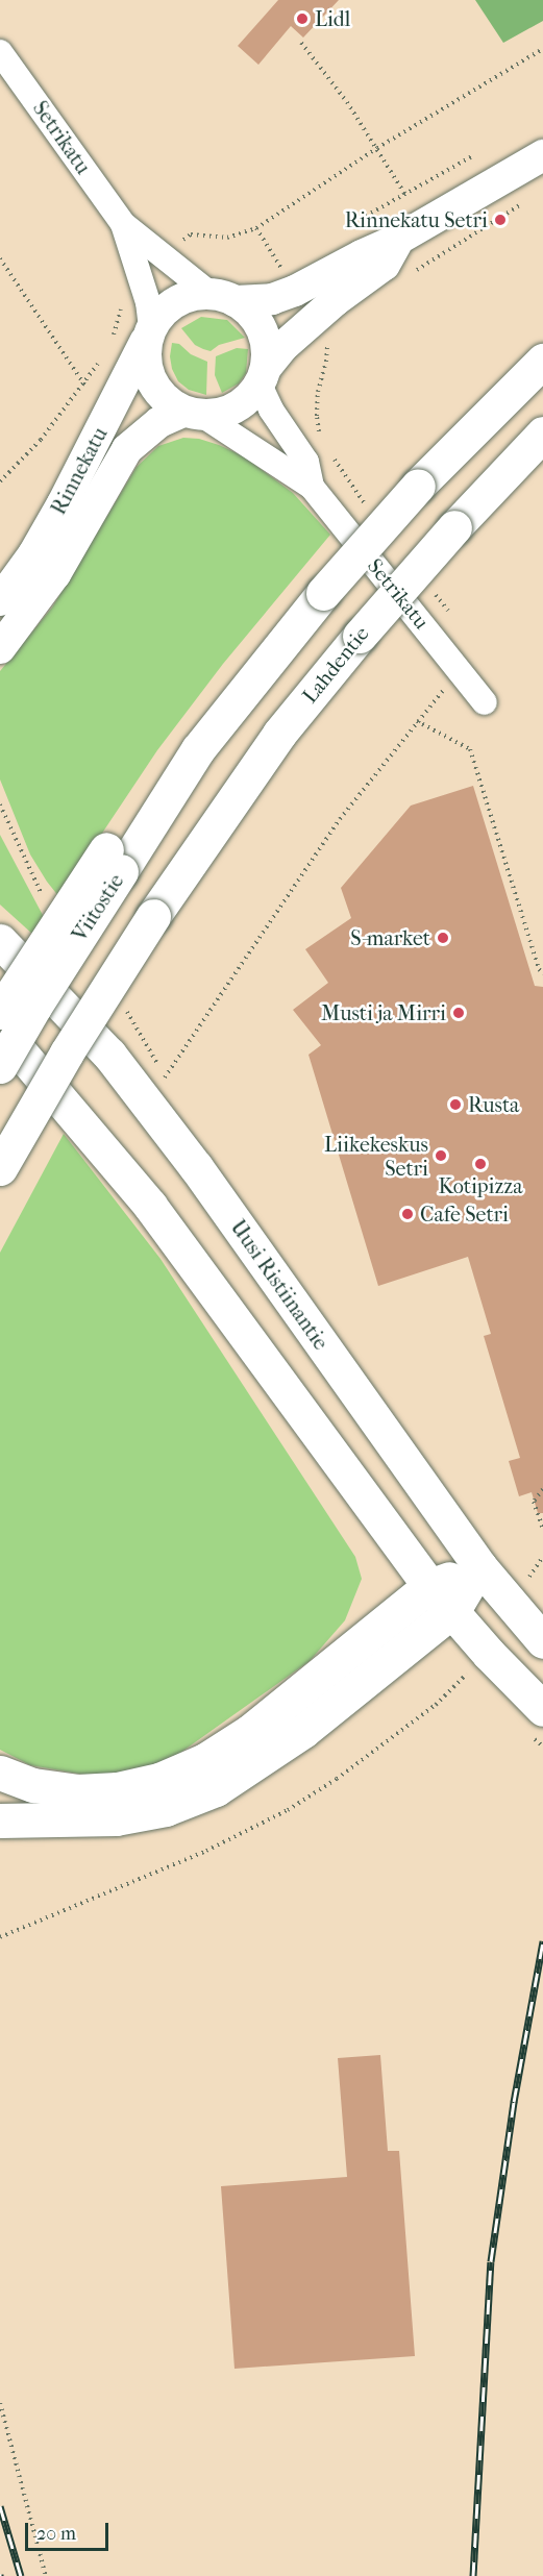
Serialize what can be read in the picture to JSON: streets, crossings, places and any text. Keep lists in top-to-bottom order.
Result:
{
  "streets": {
    "main road": ["Lahdentie", "Viitostie", "Uusi Ristiinantie"],
    "street": ["Setrikatu", "Rinnekatu"]
  },
  "crossings": [
    ["Setrikatu", "Rinnekatu"]
  ],
  "places": [
    "Lidl",
    "Rinnekatu Setri",
    "S-market",
    "Musti ja Mirri",
    "Rusta",
    "Liikekeskus Setri",
    "Kotipizza",
    "Cafe Setri"
  ],
  "scale_bar": "20 m"
}
